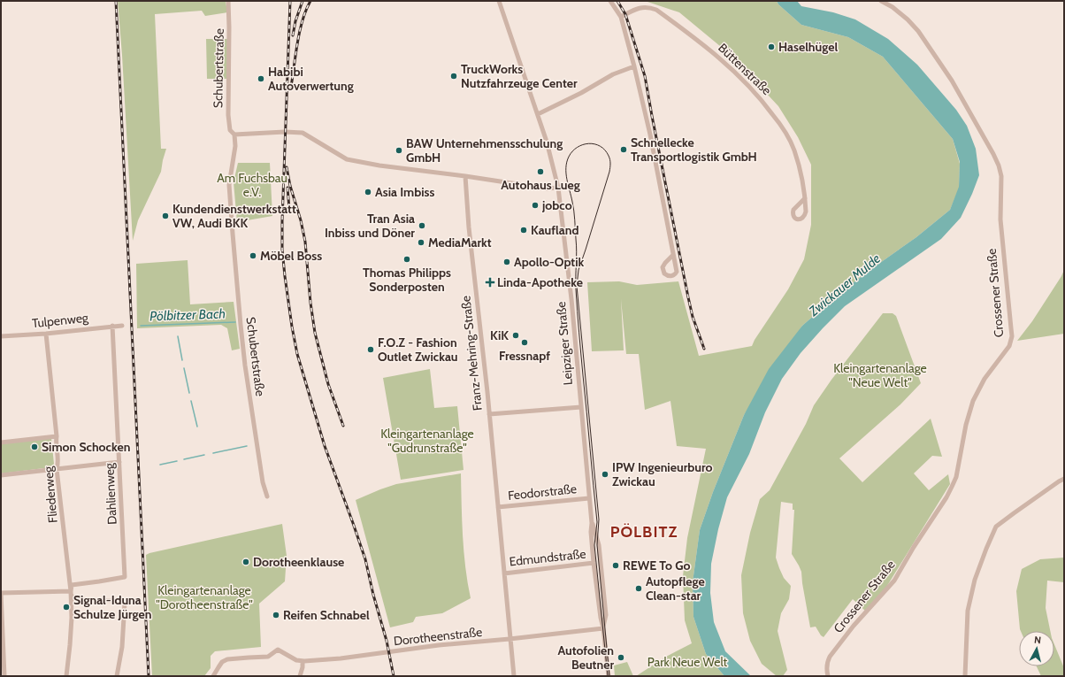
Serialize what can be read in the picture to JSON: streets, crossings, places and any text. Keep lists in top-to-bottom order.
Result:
{
  "streets": {
    "street": [
      "Schubertstraße",
      "Büttenstraße",
      "Crossener Straße",
      "Tulpenweg",
      "Leipziger Straße",
      "Franz-Mehring-Straße",
      "Feodorstraße",
      "Dahlienweg",
      "Fliederweg",
      "Edmundstraße",
      "Dorotheenstraße"
    ]
  },
  "crossings": [
    ["Tulpenweg", "Dahlienweg"],
    ["Tulpenweg", "Fliederweg"],
    ["Leipziger Straße", "Feodorstraße"],
    ["Leipziger Straße", "Edmundstraße"],
    ["Leipziger Straße", "Dorotheenstraße"],
    ["Franz-Mehring-Straße", "Feodorstraße"],
    ["Franz-Mehring-Straße", "Edmundstraße"],
    ["Franz-Mehring-Straße", "Dorotheenstraße"],
    ["Dahlienweg", "Fliederweg"]
  ],
  "districts": ["PÖLBITZ"],
  "water": ["Zwickauer Mulde", "Pölbitzer Bach"],
  "parks": [
    "Am Fuchsbau e.V.",
    "Kleingartenanlage \"Neue Welt\"",
    "Kleingartenanlage \"Gudrunstraße\"",
    "Kleingartenanlage \"Dorotheenstraße\"",
    "Park Neue Welt"
  ],
  "places": {
    "other": [
      "Haselhügel",
      "TruckWorks Nutzfahrzeuge Center",
      "Habibi Autoverwertung",
      "Schnellecke Transportlogistik GmbH",
      "BAW Unternehmensschulung GmbH",
      "Autohaus Lueg",
      "Asia Imbiss",
      "jobco",
      "Kundendienstwerkstatt VW, Audi BKK",
      "Tran Asia Inbiss und Döner",
      "Kaufland",
      "MediaMarkt",
      "Möbel Boss",
      "Thomas Philipps Sonderposten",
      "Apollo-Optik",
      "KiK",
      "Fressnapf",
      "F.O.Z - Fashion Outlet Zwickau",
      "Simon Schocken",
      "IPW Ingenieurburo Zwickau",
      "Dorotheenklause",
      "REWE To Go",
      "Autopflege Clean-star",
      "Signal-Iduna Schulze Jürgen",
      "Reifen Schnabel",
      "Autofolien Beutner"
    ],
    "health": ["Linda-Apotheke"]
  },
  "north": "top"
}
